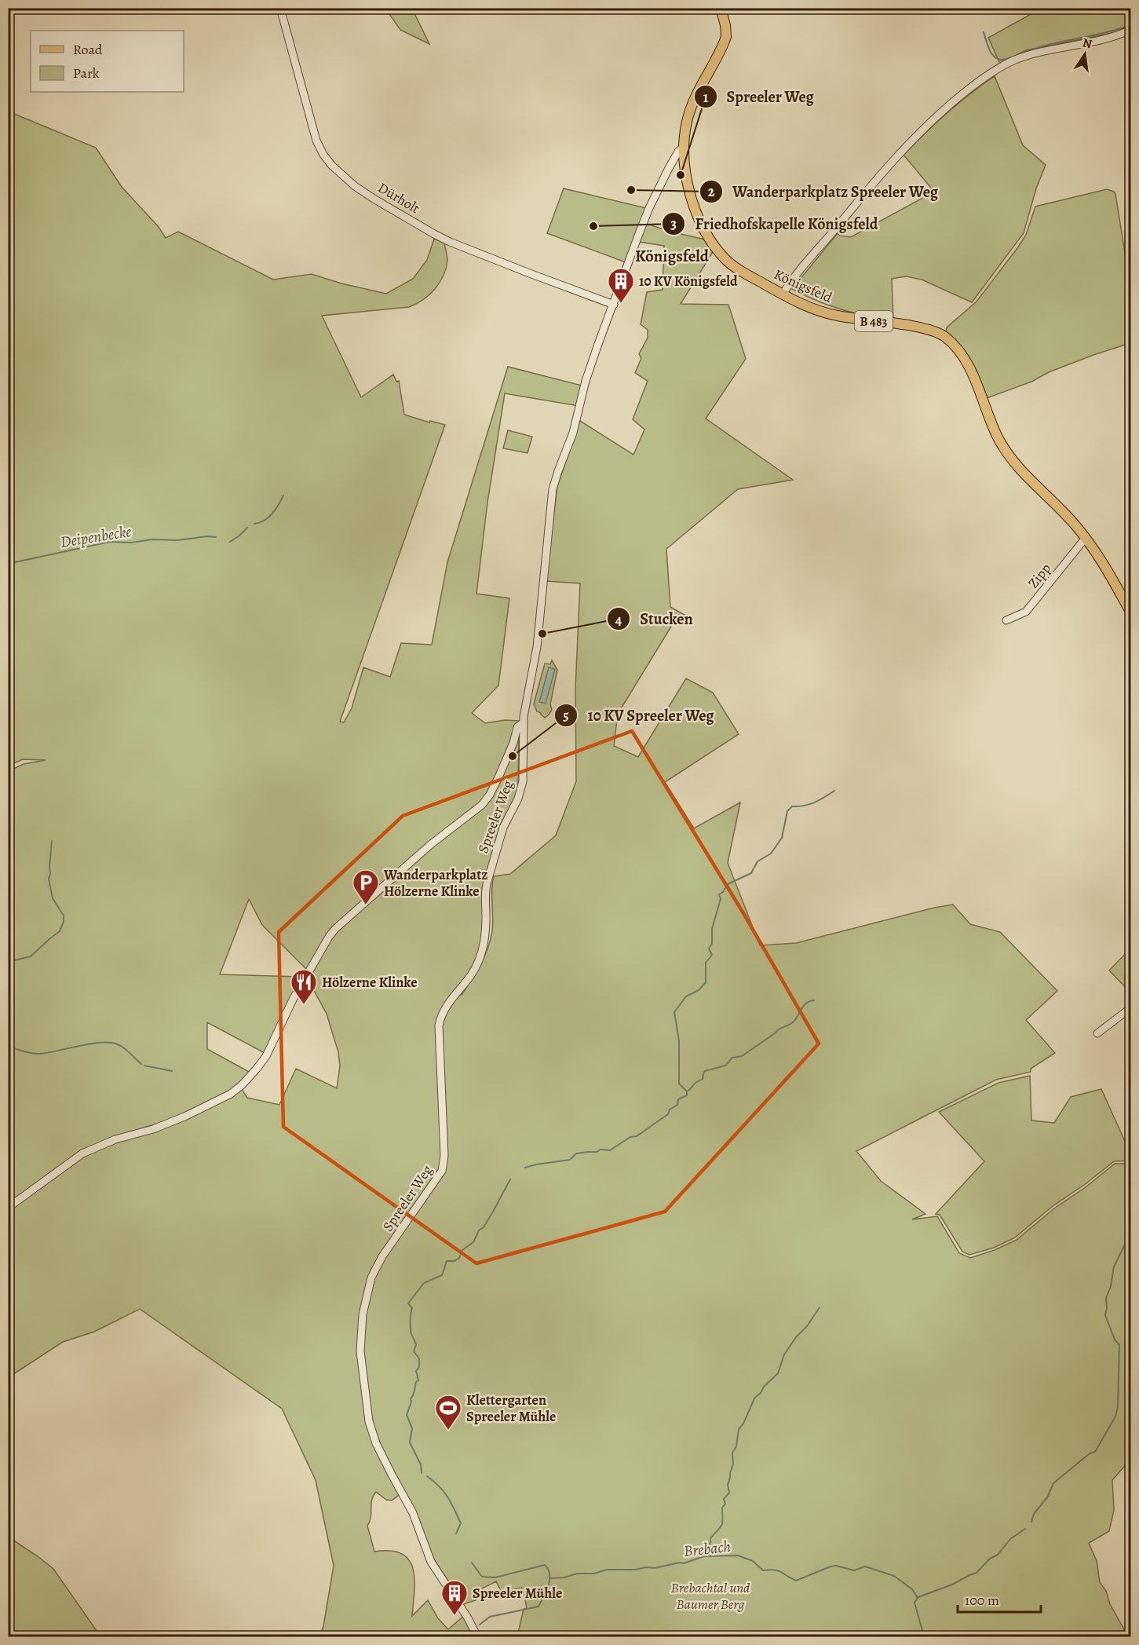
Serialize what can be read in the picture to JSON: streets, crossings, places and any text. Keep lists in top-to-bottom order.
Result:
{
  "streets": {
    "main road": ["Königsfeld", "B 483"],
    "street": ["Dürholt", "Zipp", "Spreeler Weg"]
  },
  "crossings": [
    ["Dürholt", "Spreeler Weg"],
    ["Königsfeld", "B 483"],
    ["Königsfeld", "Zipp"],
    ["Königsfeld", "Spreeler Weg"],
    ["B 483", "Zipp"],
    ["B 483", "Spreeler Weg"]
  ],
  "districts": ["Königsfeld"],
  "water": ["Deipenbecke", "Brebach"],
  "parks": ["Brebachtal und Baumer Berg"],
  "places": {
    "other": [
      "Spreeler Weg",
      "Wanderparkplatz Spreeler Weg",
      "Friedhofskapelle Königsfeld",
      "Stucken",
      "10 KV Spreeler Weg"
    ],
    "building": ["10 KV Königsfeld", "Spreeler Mühle"],
    "parking": ["Wanderparkplatz Hölzerne Klinke"],
    "restaurant": ["Hölzerne Klinke"],
    "sports": ["Klettergarten Spreeler Mühle"]
  },
  "legend": ["Road", "Park"],
  "scale_bar": "100 m",
  "north": "top"
}
